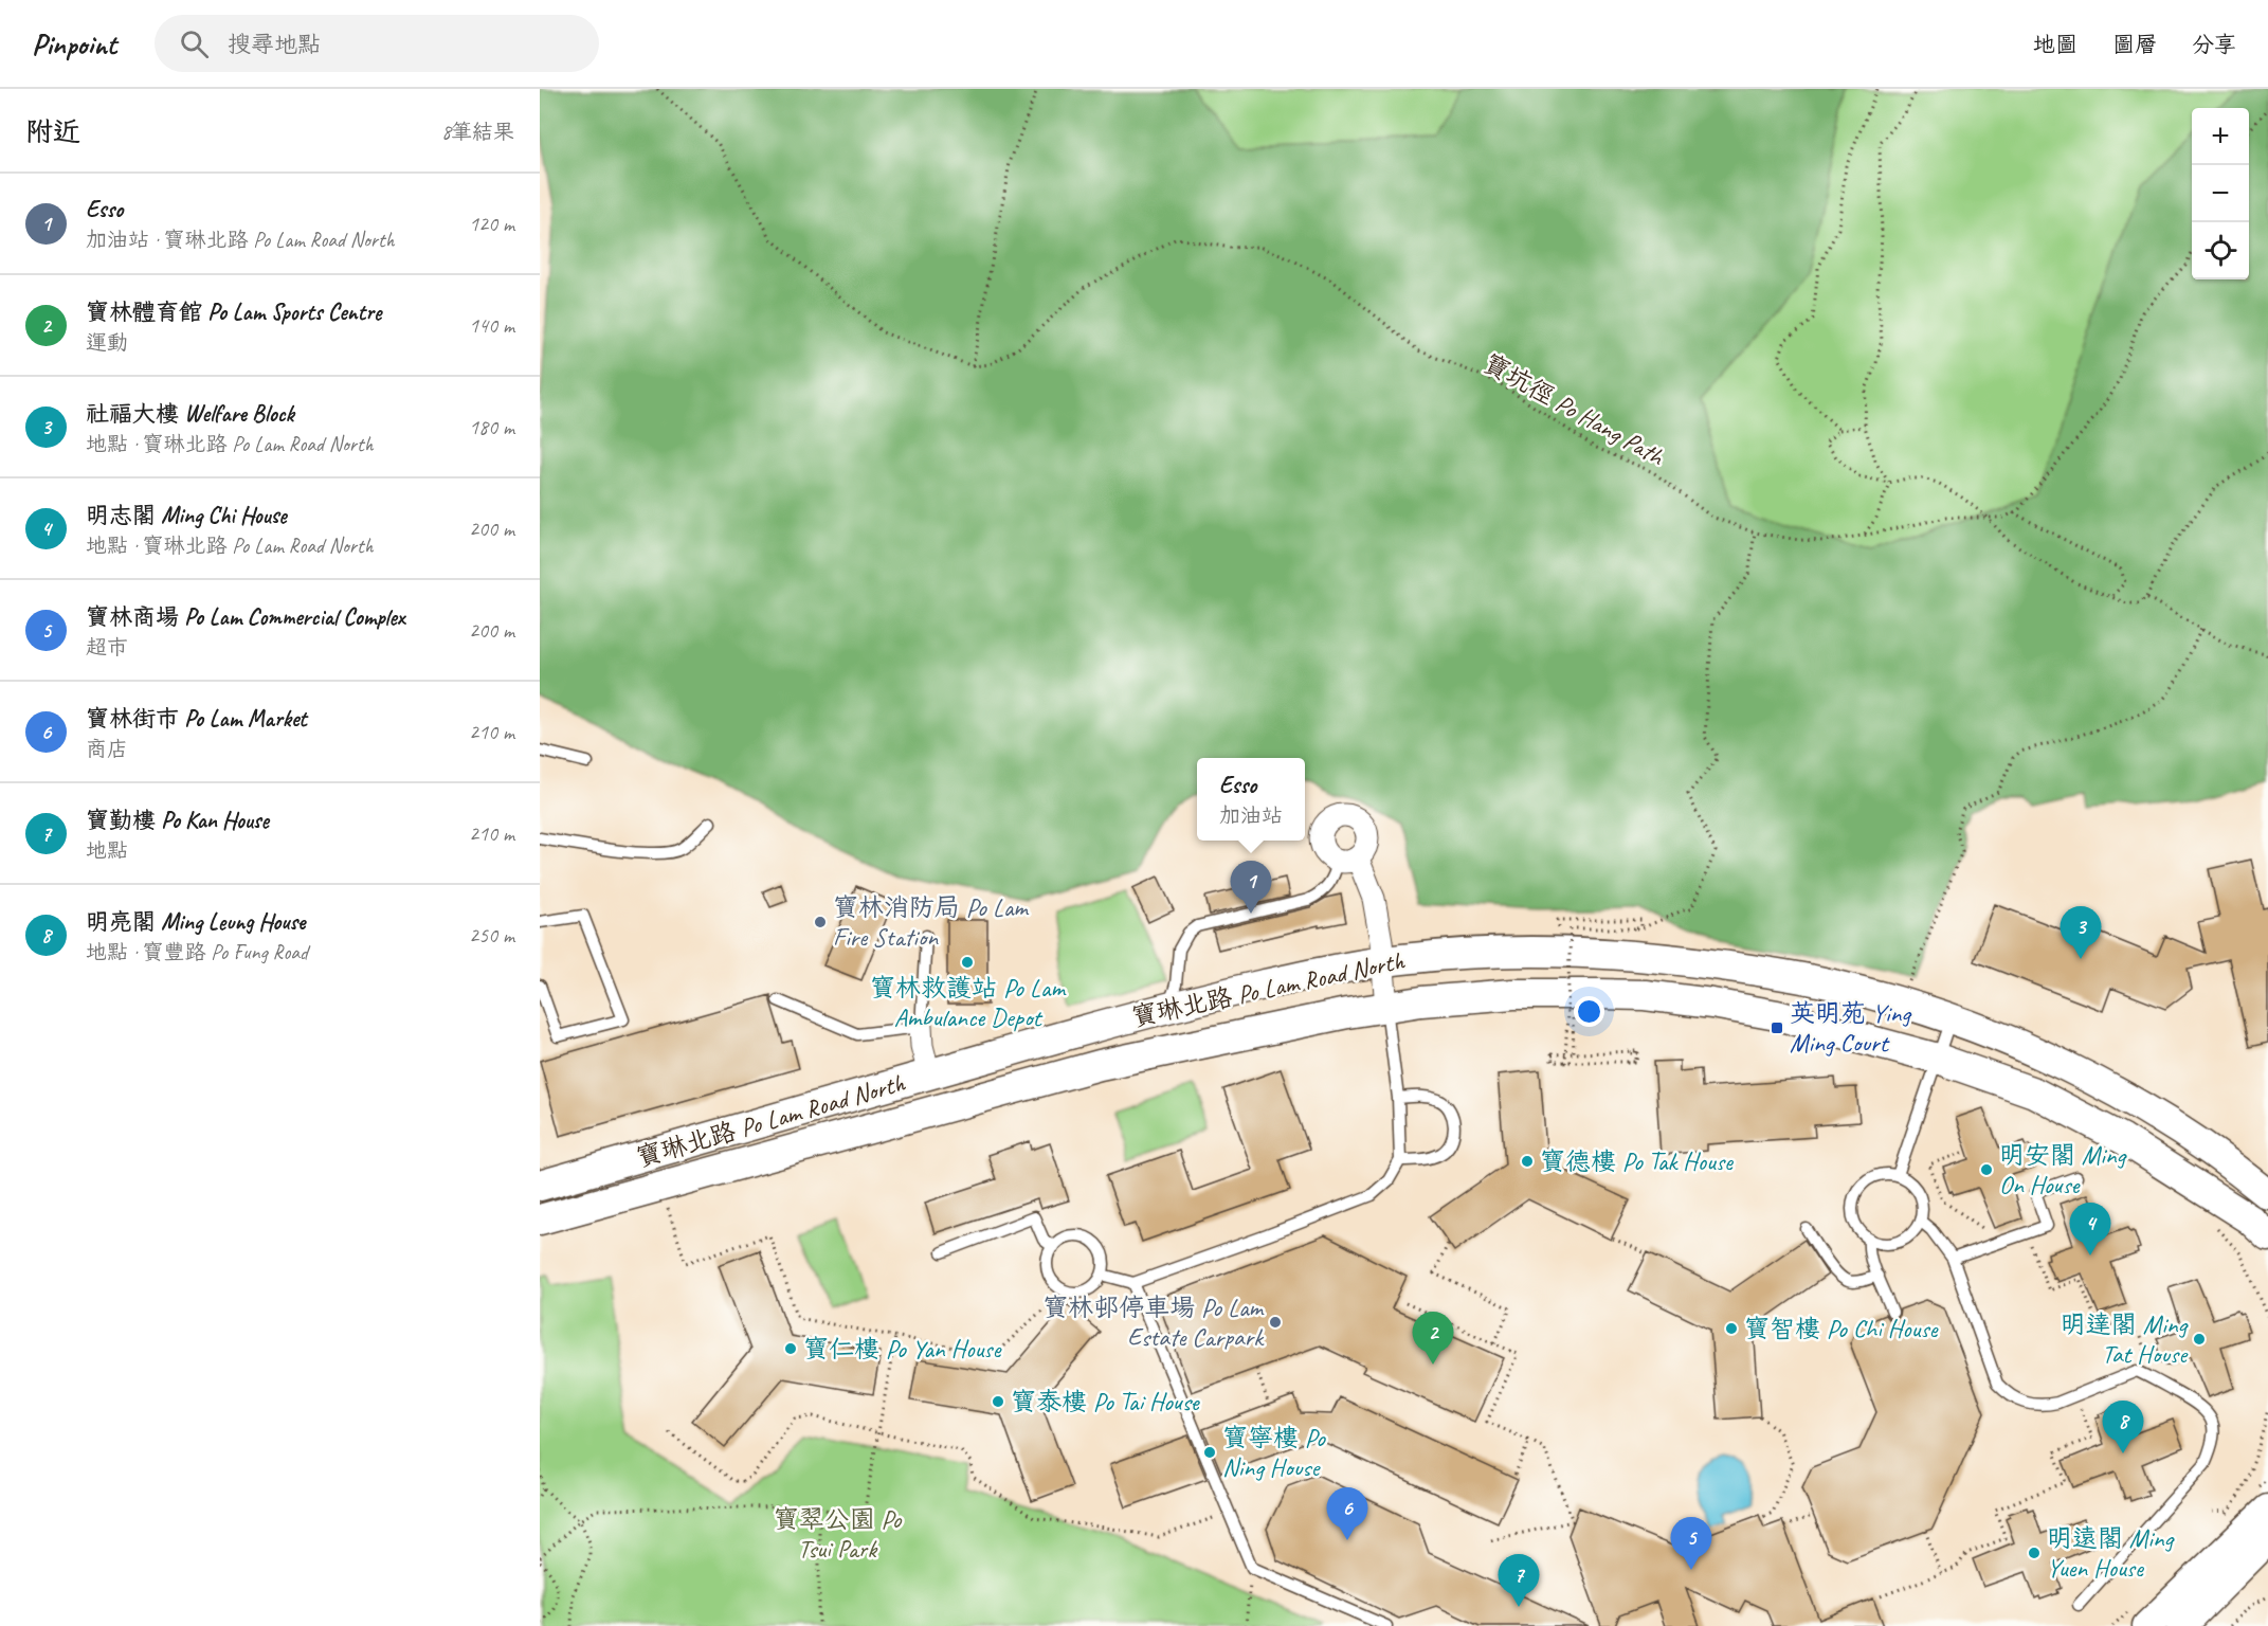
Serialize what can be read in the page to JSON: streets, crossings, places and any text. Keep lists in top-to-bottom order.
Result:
{
  "streets": {
    "main road": ["寶琳北路 Po Lam Road North"],
    "path": ["寶坑徑 Po Hang Path"]
  },
  "parks": ["寶翠公園 Po Tsui Park"],
  "places": {
    "other": [
      "寶林消防局 Po Lam Fire Station",
      "寶林救護站 Po Lam Ambulance Depot",
      "寶德樓 Po Tak House",
      "明安閣 Ming On House",
      "寶林邨停車場 Po Lam Estate Carpark",
      "寶智樓 Po Chi House",
      "明達閣 Ming Tat House",
      "寶仁樓 Po Yan House",
      "寶泰樓 Po Tai House",
      "寶寧樓 Po Ning House",
      "明遠閣 Ming Yuen House"
    ],
    "transit": ["英明苑 Ying Ming Court"]
  },
  "page": {
    "header": "Pinpoint",
    "search": "搜尋地點",
    "nav": ["地圖", "圖層", "分享"],
    "heading": ["附近", "8筆結果"],
    "map_buttons": ["+", "−"],
    "list": [
      {
        "mark": "1",
        "name": "Esso",
        "note": "加油站 · 寶琳北路 Po Lam Road North",
        "value": "120 m"
      },
      {
        "mark": "2",
        "name": "寶林體育館 Po Lam Sports Centre",
        "note": "運動",
        "value": "140 m"
      },
      {
        "mark": "3",
        "name": "社福大樓 Welfare Block",
        "note": "地點 · 寶琳北路 Po Lam Road North",
        "value": "180 m"
      },
      {
        "mark": "4",
        "name": "明志閣 Ming Chi House",
        "note": "地點 · 寶琳北路 Po Lam Road North",
        "value": "200 m"
      },
      {
        "mark": "5",
        "name": "寶林商場 Po Lam Commercial Complex",
        "note": "超市",
        "value": "200 m"
      },
      {
        "mark": "6",
        "name": "寶林街市 Po Lam Market",
        "note": "商店",
        "value": "210 m"
      },
      {
        "mark": "7",
        "name": "寶勤樓 Po Kan House",
        "note": "地點",
        "value": "210 m"
      },
      {
        "mark": "8",
        "name": "明亮閣 Ming Leung House",
        "note": "地點 · 寶豐路 Po Fung Road",
        "value": "250 m"
      }
    ],
    "popup": ["Esso", "加油站"],
    "pins": [
      "1",
      "3",
      "4",
      "2",
      "8",
      "6",
      "5",
      "7"
    ]
  }
}
